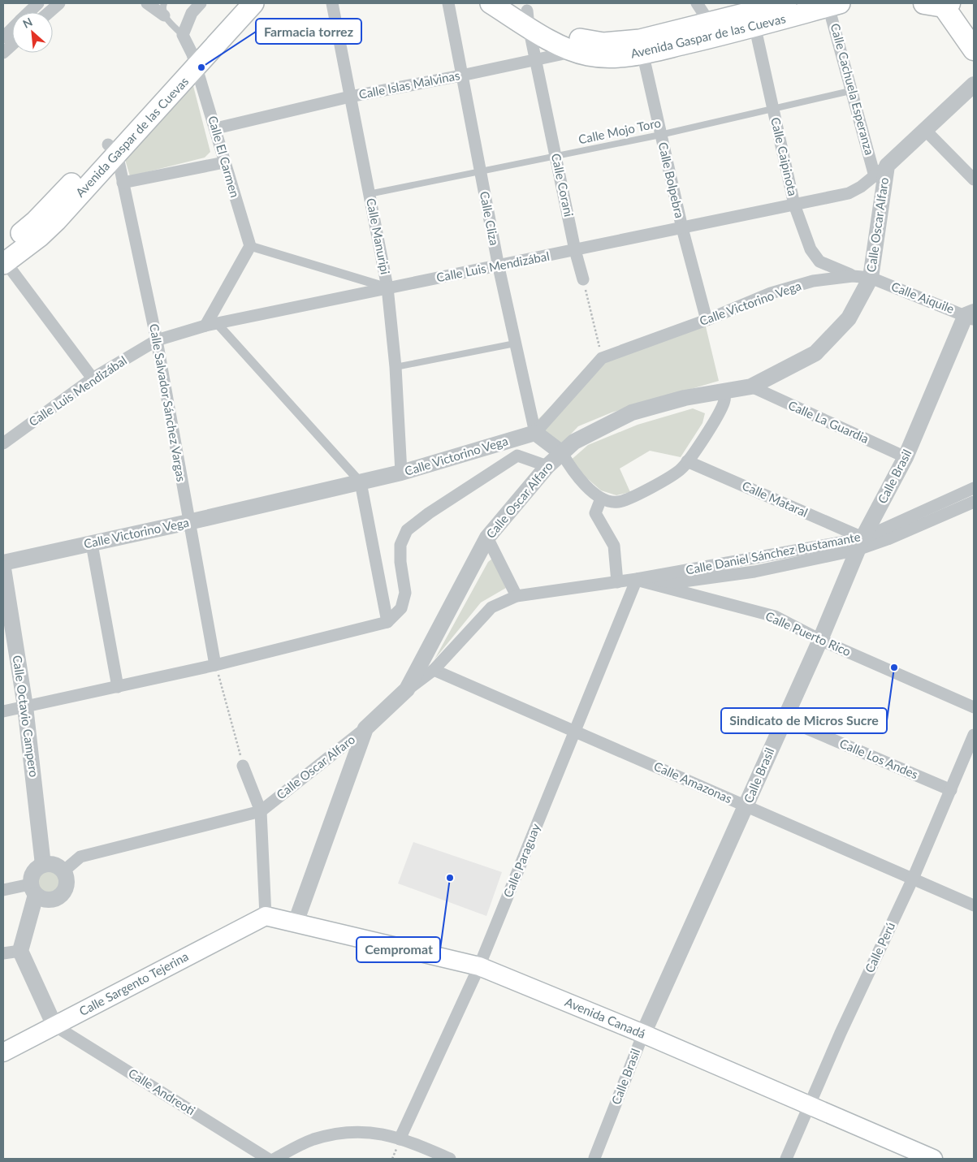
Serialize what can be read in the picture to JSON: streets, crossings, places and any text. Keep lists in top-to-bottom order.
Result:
{
  "streets": {
    "main road": ["Avenida Gaspar de las Cuevas", "Calle Sargento Tejerina", "Avenida Canadá"],
    "street": [
      "Calle Islas Malvinas",
      "Calle Cachuela Esperanza",
      "Calle El Carmen",
      "Calle Caipinota",
      "Calle Bolpebra",
      "Calle Corani",
      "Calle Cliza",
      "Calle Oscar Alfaro",
      "Calle Manuripi",
      "Calle Luis Mendizábal",
      "Calle Aiquile",
      "Calle Victorino Vega",
      "Calle Salvador Sánchez Vargas",
      "Calle La Guardia",
      "Calle Brasil",
      "Calle Mataral",
      "Calle Daniel Sánchez Bustamante",
      "Calle Puerto Rico",
      "Calle Octavio Campero",
      "Calle Los Andes",
      "Calle Amazonas",
      "Calle Paraguay",
      "Calle Perú",
      "Calle Andreoti"
    ],
    "lane": ["Calle Mojo Toro"]
  },
  "crossings": [
    ["Avenida Gaspar de las Cuevas", "Calle Islas Malvinas"],
    ["Avenida Gaspar de las Cuevas", "Calle Cachuela Esperanza"],
    ["Avenida Gaspar de las Cuevas", "Calle El Carmen"],
    ["Avenida Gaspar de las Cuevas", "Calle Caipinota"],
    ["Avenida Gaspar de las Cuevas", "Calle Bolpebra"],
    ["Avenida Gaspar de las Cuevas", "Calle Corani"],
    ["Avenida Gaspar de las Cuevas", "Calle Salvador Sánchez Vargas"],
    ["Calle Islas Malvinas", "Calle El Carmen"],
    ["Calle Islas Malvinas", "Calle Corani"],
    ["Calle Islas Malvinas", "Calle Cliza"],
    ["Calle Islas Malvinas", "Calle Manuripi"],
    ["Calle Cachuela Esperanza", "Calle Mojo Toro"],
    ["Calle Cachuela Esperanza", "Calle Oscar Alfaro"],
    ["Calle Cachuela Esperanza", "Calle Luis Mendizábal"],
    ["Calle Mojo Toro", "Calle Caipinota"],
    ["Calle Mojo Toro", "Calle Bolpebra"],
    ["Calle Mojo Toro", "Calle Corani"],
    ["Calle Mojo Toro", "Calle Cliza"],
    ["Calle Mojo Toro", "Calle Manuripi"],
    ["Calle Caipinota", "Calle Luis Mendizábal"],
    ["Calle Caipinota", "Calle Victorino Vega"],
    ["Calle Bolpebra", "Calle Luis Mendizábal"],
    ["Calle Bolpebra", "Calle Victorino Vega"],
    ["Calle Corani", "Calle Luis Mendizábal"],
    ["Calle Cliza", "Calle Luis Mendizábal"],
    ["Calle Cliza", "Calle Victorino Vega"],
    ["Calle Oscar Alfaro", "Calle Luis Mendizábal"],
    ["Calle Oscar Alfaro", "Calle Aiquile"],
    ["Calle Oscar Alfaro", "Calle Victorino Vega"],
    ["Calle Oscar Alfaro", "Calle La Guardia"],
    ["Calle Oscar Alfaro", "Calle Daniel Sánchez Bustamante"],
    ["Calle Oscar Alfaro", "Calle Octavio Campero"],
    ["Calle Manuripi", "Calle Luis Mendizábal"],
    ["Calle Manuripi", "Calle Victorino Vega"],
    ["Calle Luis Mendizábal", "Calle Salvador Sánchez Vargas"],
    ["Calle Aiquile", "Calle Victorino Vega"],
    ["Calle Aiquile", "Calle Brasil"],
    ["Calle Victorino Vega", "Calle Salvador Sánchez Vargas"],
    ["Calle La Guardia", "Calle Brasil"],
    ["Calle Brasil", "Calle Mataral"],
    ["Calle Brasil", "Calle Daniel Sánchez Bustamante"],
    ["Calle Brasil", "Calle Puerto Rico"],
    ["Calle Brasil", "Calle Los Andes"],
    ["Calle Brasil", "Calle Amazonas"],
    ["Calle Brasil", "Avenida Canadá"],
    ["Calle Mataral", "Calle Daniel Sánchez Bustamante"],
    ["Calle Daniel Sánchez Bustamante", "Calle Puerto Rico"],
    ["Calle Daniel Sánchez Bustamante", "Calle Amazonas"],
    ["Calle Daniel Sánchez Bustamante", "Calle Paraguay"],
    ["Calle Puerto Rico", "Calle Paraguay"],
    ["Calle Los Andes", "Calle Perú"],
    ["Calle Amazonas", "Calle Paraguay"],
    ["Calle Amazonas", "Calle Perú"],
    ["Calle Paraguay", "Avenida Canadá"],
    ["Calle Perú", "Avenida Canadá"],
    ["Calle Sargento Tejerina", "Avenida Canadá"],
    ["Calle Sargento Tejerina", "Calle Andreoti"]
  ],
  "places": ["Farmacia torrez", "Sindicato de Micros Sucre", "Cempromat"],
  "north": "top left"
}
